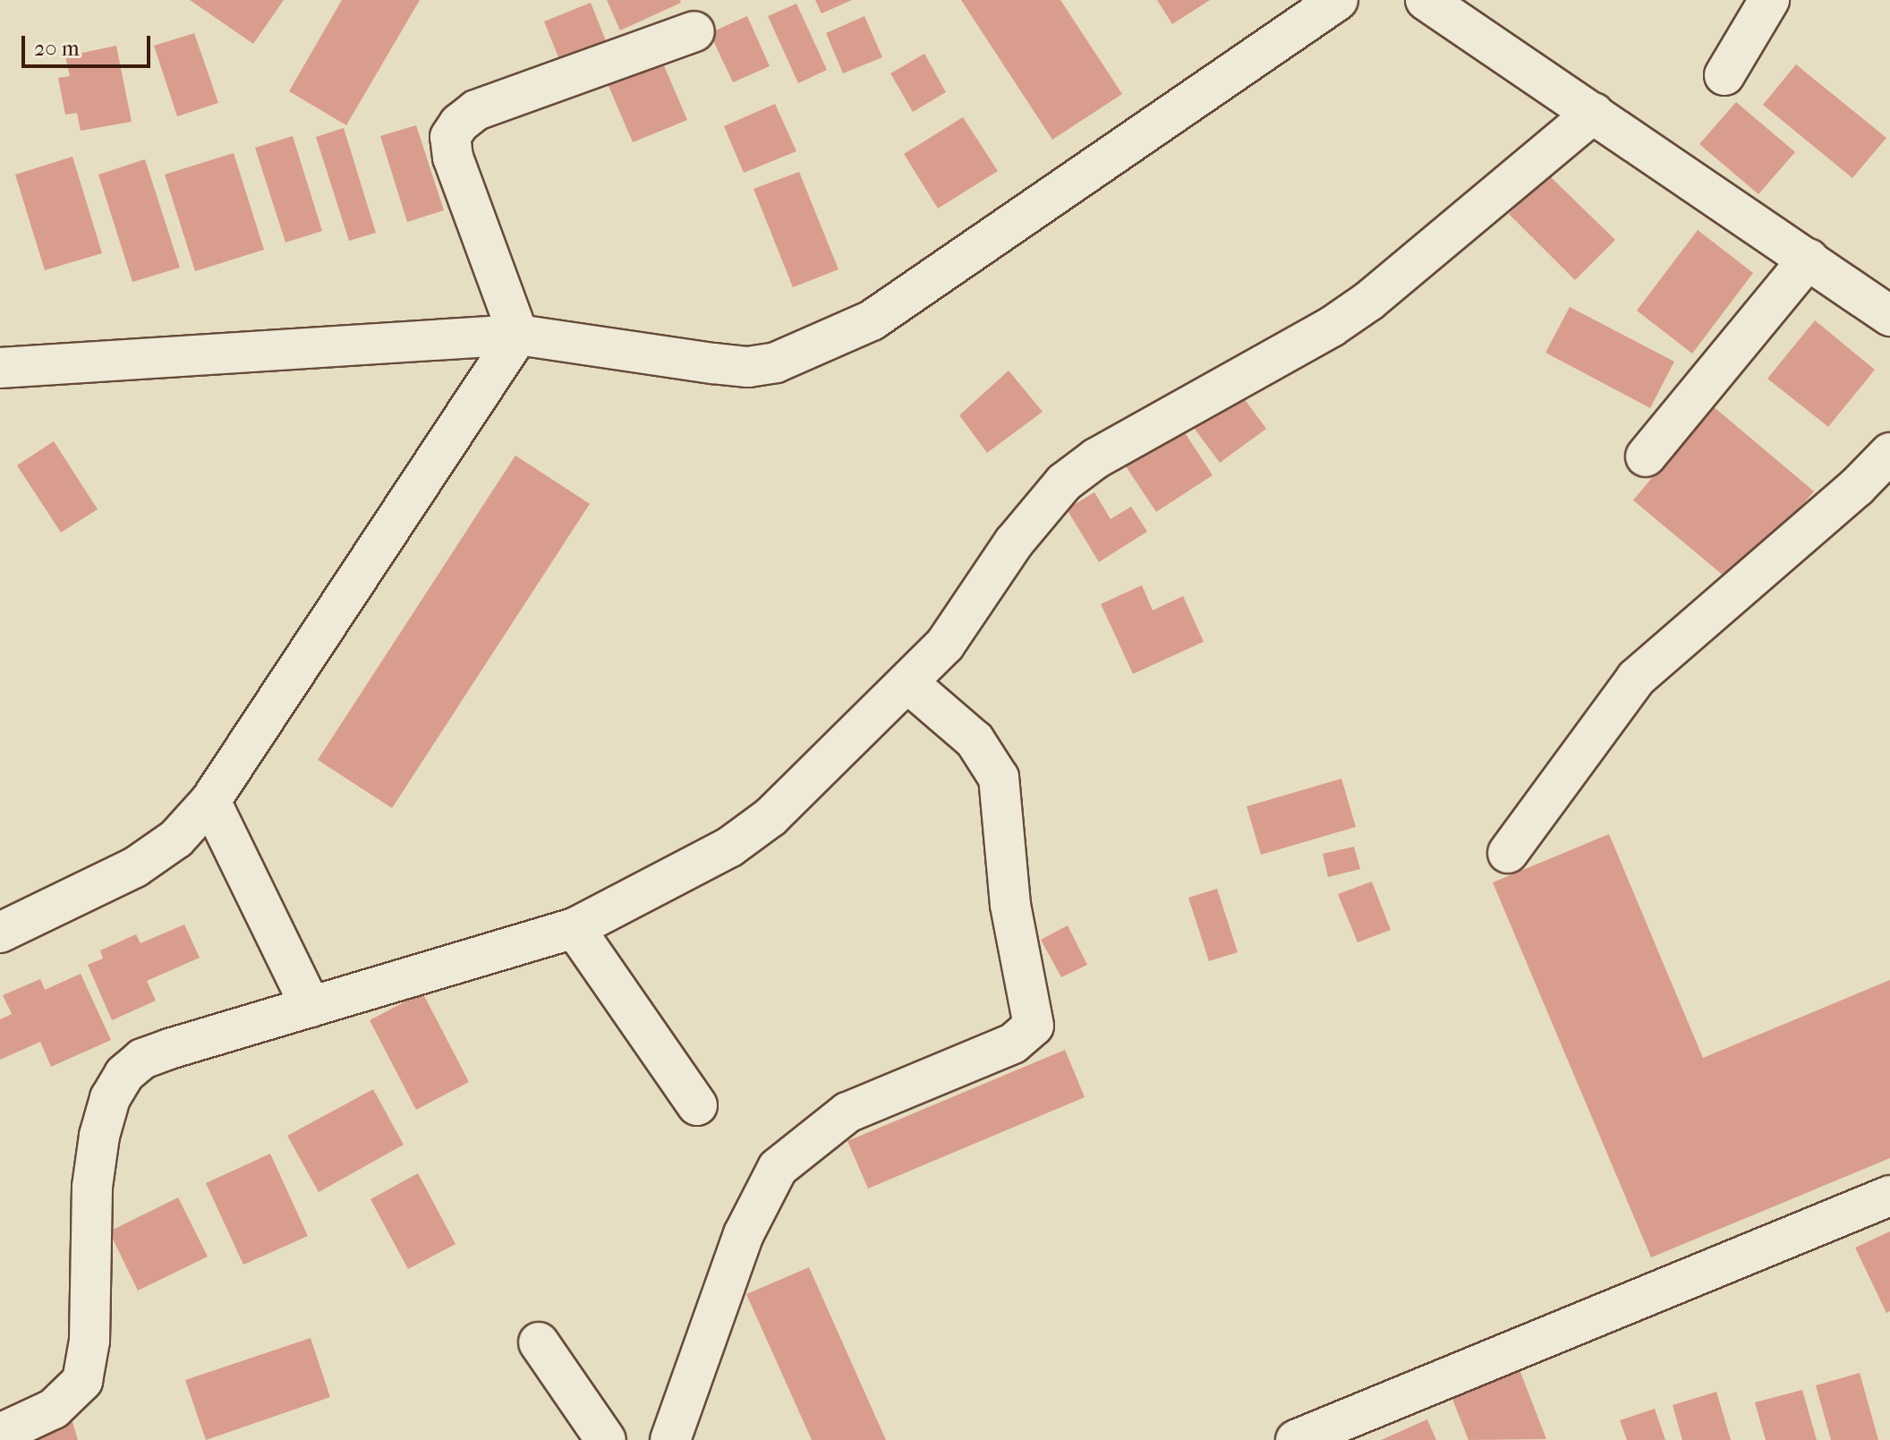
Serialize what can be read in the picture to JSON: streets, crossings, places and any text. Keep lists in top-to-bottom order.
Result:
{
  "scale_bar": "20 m"
}
